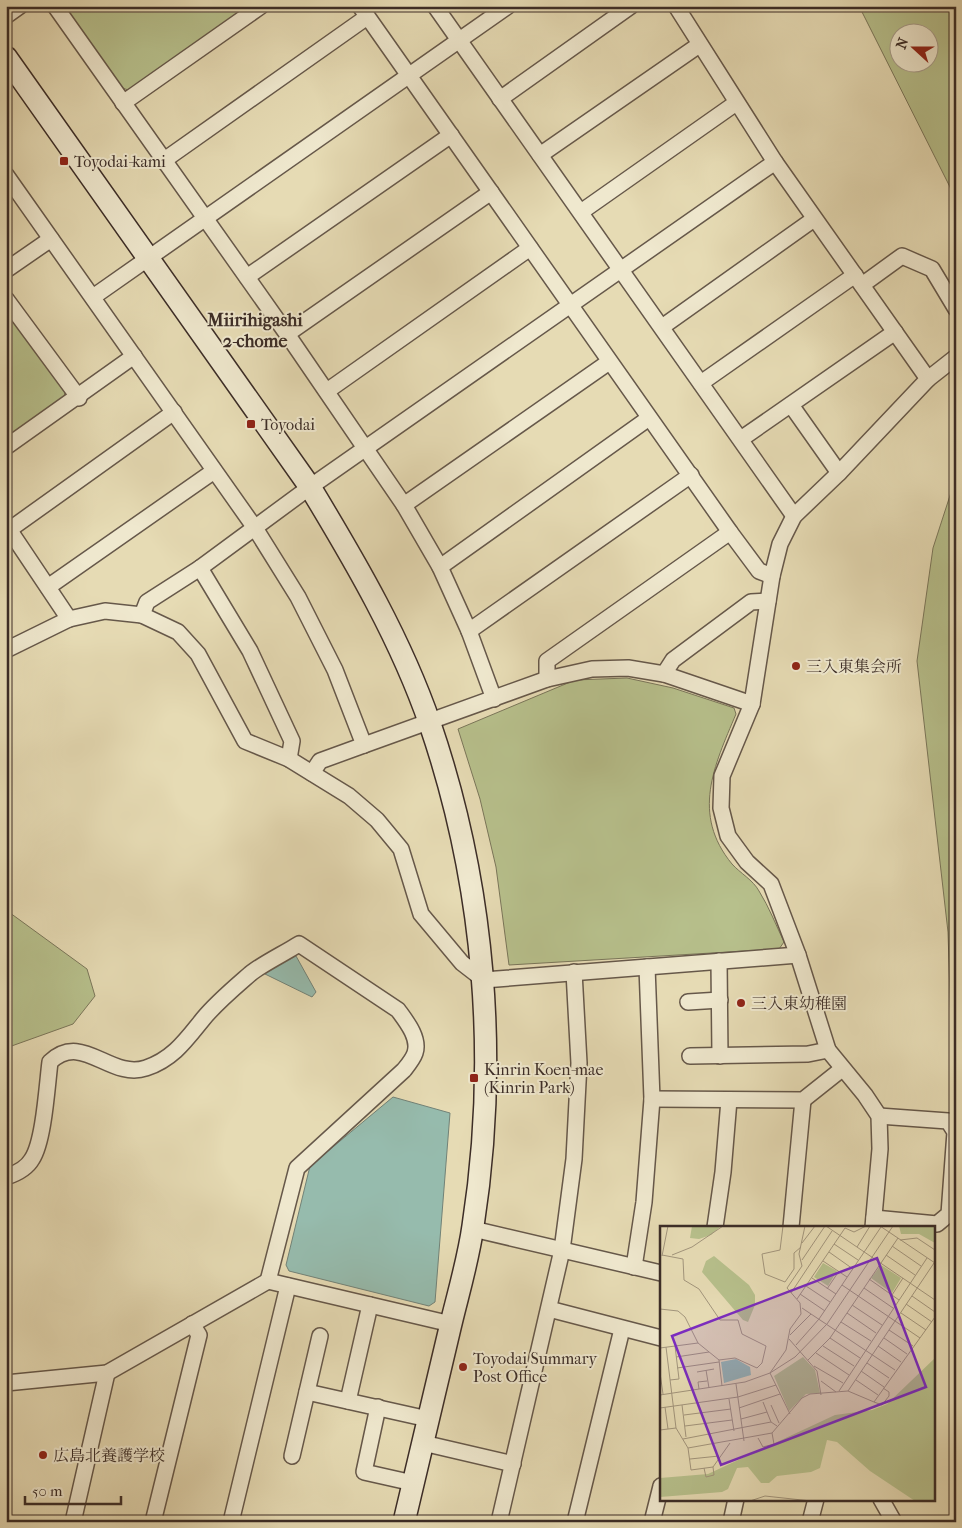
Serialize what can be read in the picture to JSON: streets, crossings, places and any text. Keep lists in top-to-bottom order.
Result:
{
  "districts": ["Miirihigashi 2-chome"],
  "places": {
    "transit": ["Toyodai-kami", "Toyodai", "Kinrin Koen-mae (Kinrin Park)"],
    "other": [
      "三入東集会所",
      "三入東幼稚園",
      "Toyodai Summary Post Office",
      "広島北養護学校"
    ]
  },
  "scale_bar": "50 m",
  "north": "left"
}
